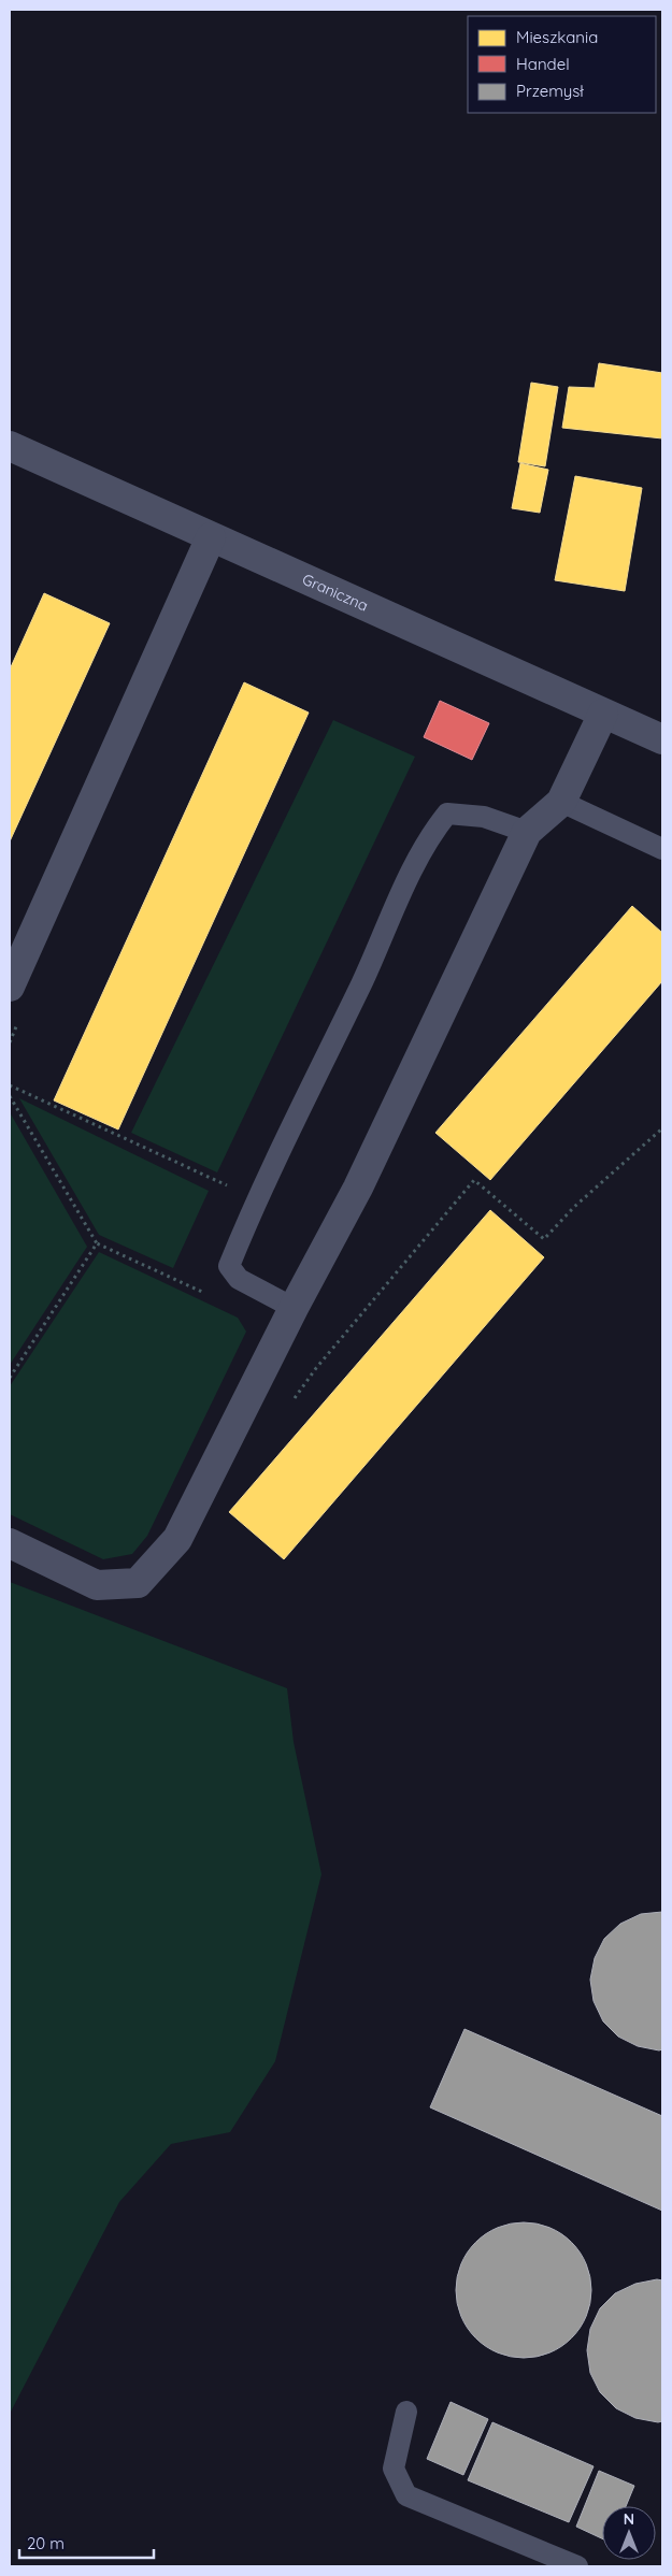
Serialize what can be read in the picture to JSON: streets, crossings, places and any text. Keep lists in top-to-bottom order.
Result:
{
  "streets": {
    "street": ["Graniczna"]
  },
  "legend": ["Mieszkania", "Handel", "Przemysł"],
  "scale_bar": "20 m",
  "north": "top"
}
